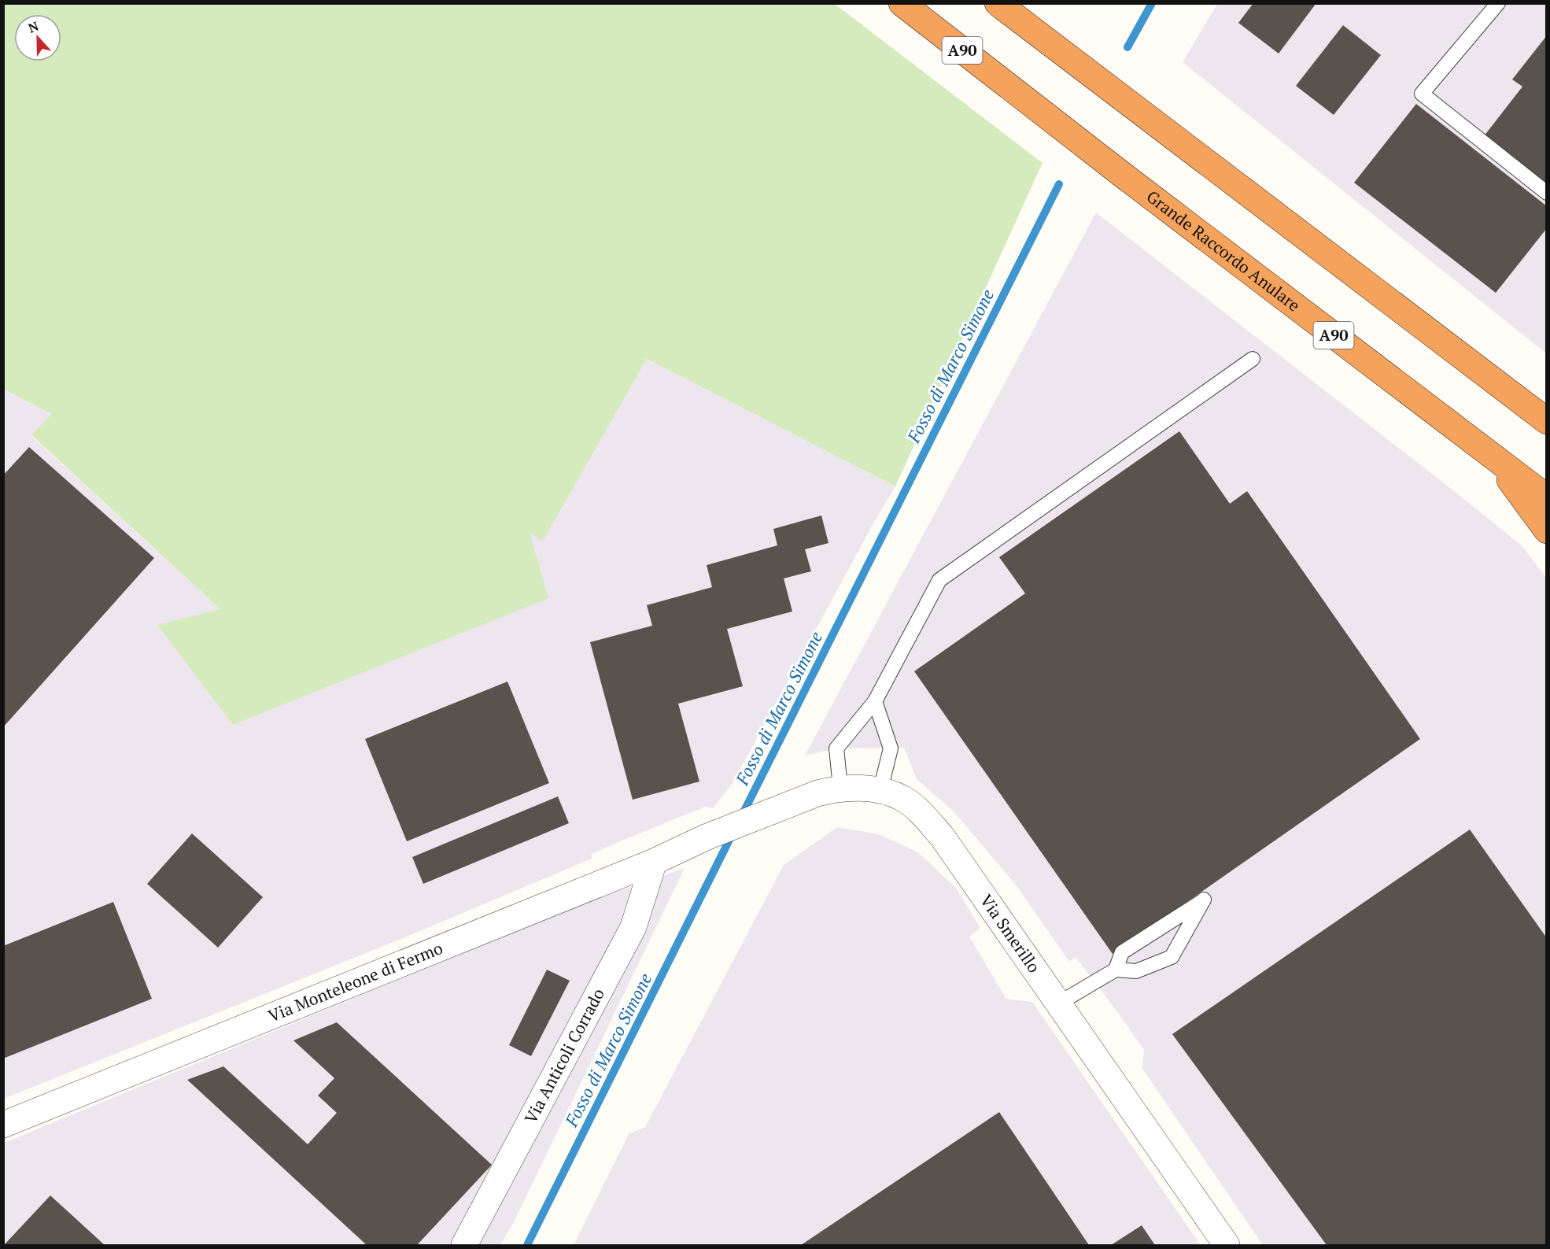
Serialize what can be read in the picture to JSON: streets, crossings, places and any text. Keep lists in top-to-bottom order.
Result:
{
  "streets": {
    "highway": ["A90", "Grande Raccordo Anulare"],
    "street": ["Via Smerillo", "Via Monteleone di Fermo", "Via Anticoli Corrado"]
  },
  "crossings": [
    ["Via Smerillo", "Via Monteleone di Fermo"],
    ["Via Monteleone di Fermo", "Via Anticoli Corrado"]
  ],
  "water": ["Fosso di Marco Simone"],
  "north": "top"
}
